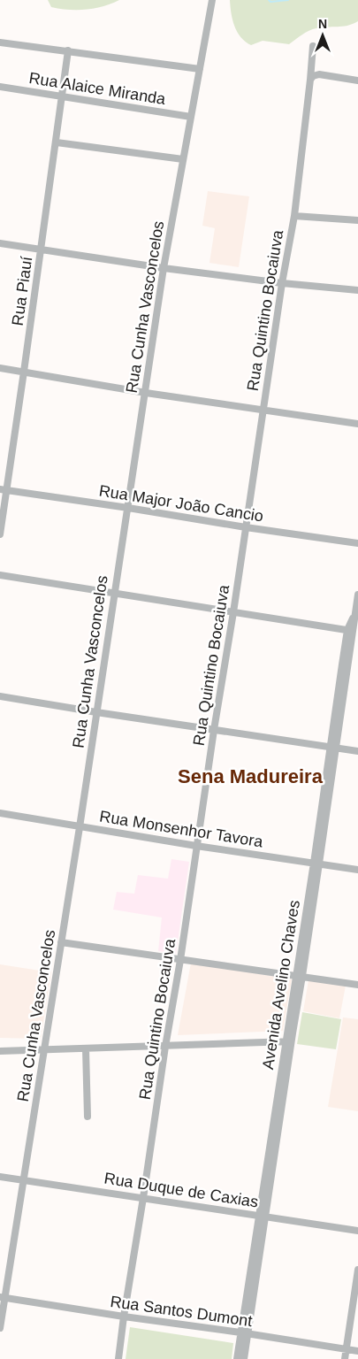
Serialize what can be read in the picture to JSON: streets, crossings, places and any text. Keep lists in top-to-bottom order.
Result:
{
  "streets": {
    "street": [
      "Rua Alaice Miranda",
      "Rua Piauí",
      "Rua Cunha Vasconcelos",
      "Rua Quintino Bocaiuva",
      "Rua Major João Cancio",
      "Rua Monsenhor Tavora",
      "Avenida Avelino Chaves",
      "Rua Duque de Caxias",
      "Rua Santos Dumont"
    ]
  },
  "crossings": [
    ["Rua Alaice Miranda", "Rua Piauí"],
    ["Rua Alaice Miranda", "Rua Cunha Vasconcelos"],
    ["Rua Piauí", "Rua Major João Cancio"],
    ["Rua Cunha Vasconcelos", "Rua Major João Cancio"],
    ["Rua Cunha Vasconcelos", "Rua Monsenhor Tavora"],
    ["Rua Cunha Vasconcelos", "Rua Duque de Caxias"],
    ["Rua Cunha Vasconcelos", "Rua Santos Dumont"],
    ["Rua Quintino Bocaiuva", "Rua Major João Cancio"],
    ["Rua Quintino Bocaiuva", "Rua Monsenhor Tavora"],
    ["Rua Quintino Bocaiuva", "Rua Duque de Caxias"],
    ["Rua Quintino Bocaiuva", "Rua Santos Dumont"],
    ["Rua Monsenhor Tavora", "Avenida Avelino Chaves"],
    ["Avenida Avelino Chaves", "Rua Duque de Caxias"],
    ["Avenida Avelino Chaves", "Rua Santos Dumont"]
  ],
  "districts": ["Sena Madureira"],
  "north": "top"
}
